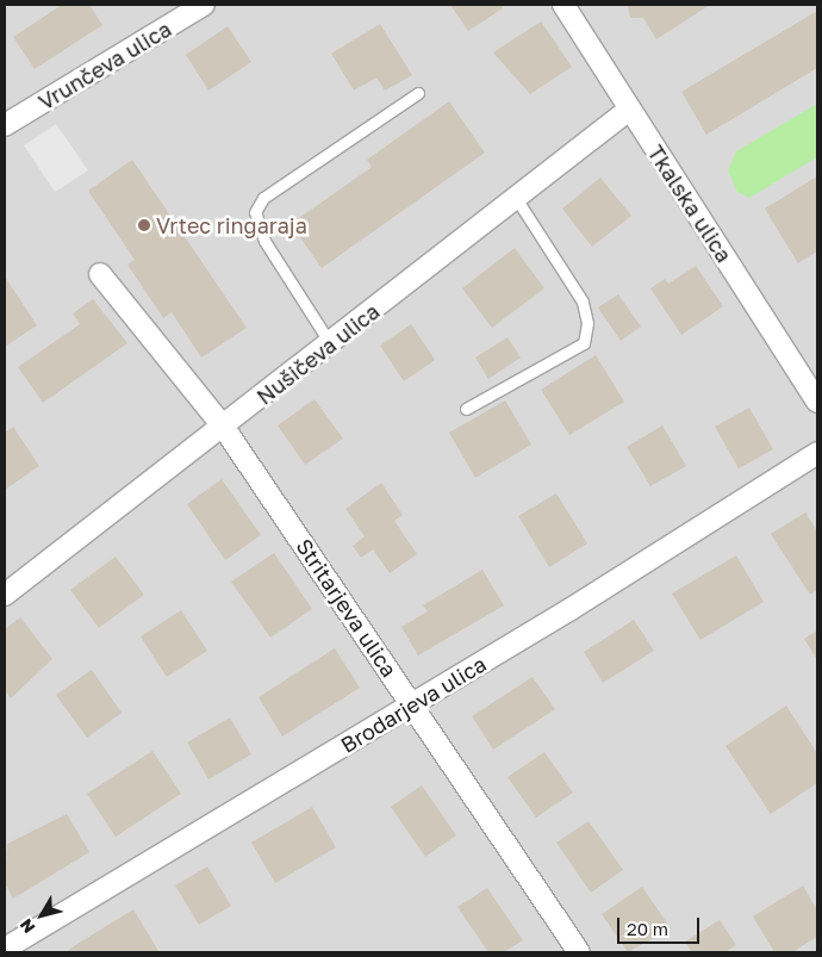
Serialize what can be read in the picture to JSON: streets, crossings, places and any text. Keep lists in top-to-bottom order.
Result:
{
  "streets": {
    "street": [
      "Vrunčeva ulica",
      "Tkalska ulica",
      "Nušičeva ulica",
      "Stritarjeva ulica",
      "Brodarjeva ulica"
    ]
  },
  "crossings": [
    ["Tkalska ulica", "Nušičeva ulica"],
    ["Nušičeva ulica", "Stritarjeva ulica"],
    ["Stritarjeva ulica", "Brodarjeva ulica"]
  ],
  "places": ["Vrtec ringaraja"],
  "scale_bar": "20 m",
  "north": "bottom left"
}
